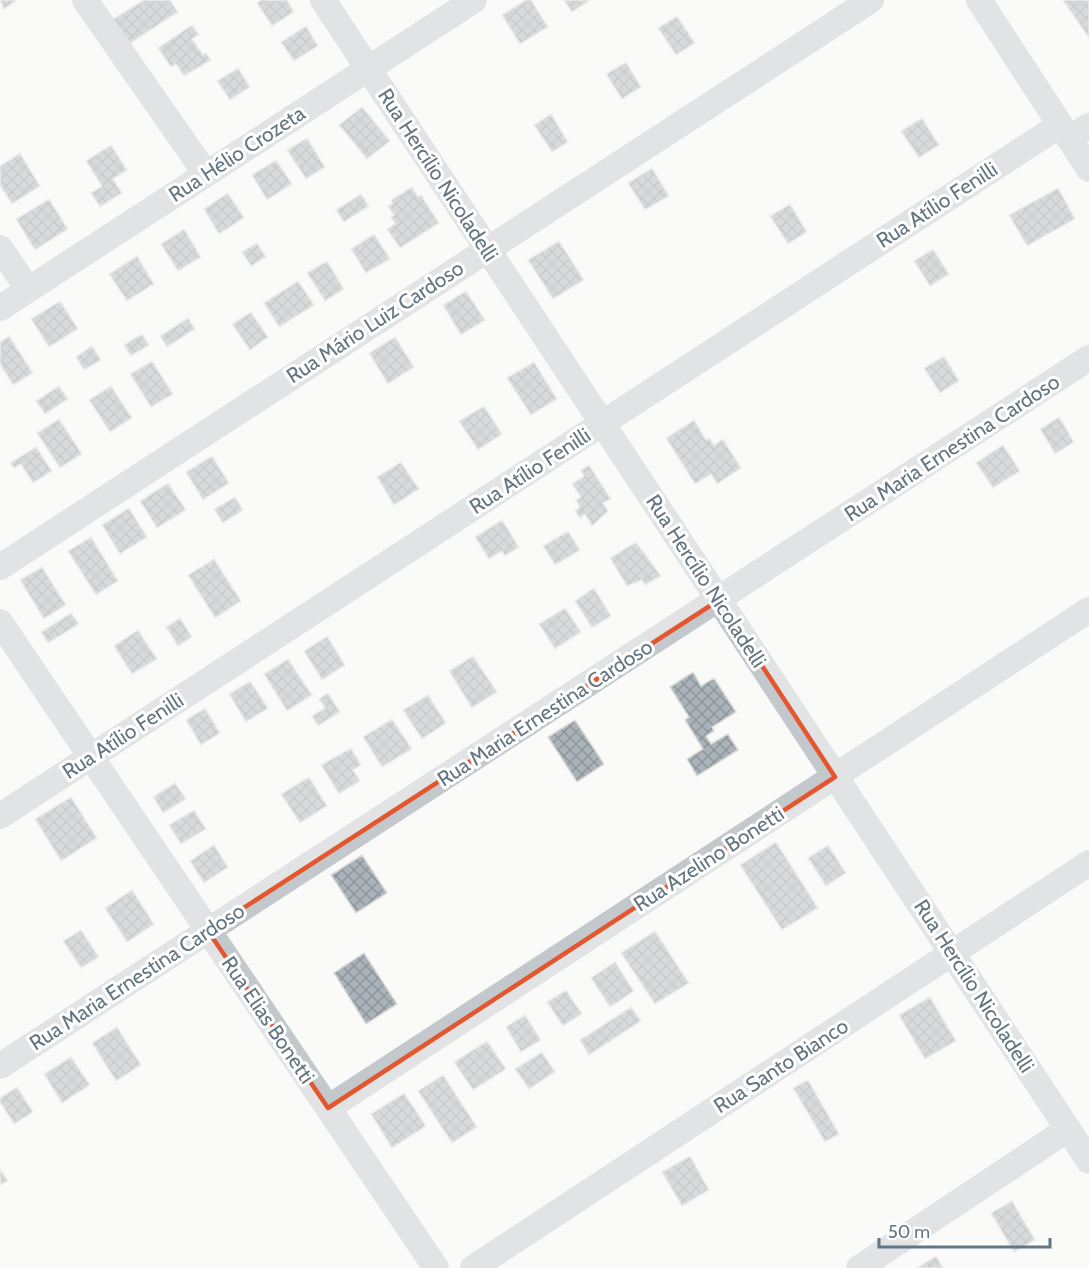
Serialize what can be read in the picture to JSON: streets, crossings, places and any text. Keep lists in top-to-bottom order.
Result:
{
  "streets": {
    "street": [
      "Rua Hélio Crozeta",
      "Rua Hercílio Nicoladelli",
      "Rua Atílio Fenilli",
      "Rua Mário Luiz Cardoso",
      "Rua Maria Ernestina Cardoso",
      "Rua Azelino Bonetti",
      "Rua Elias Bonetti",
      "Rua Santo Bianco"
    ]
  },
  "crossings": [
    ["Rua Hélio Crozeta", "Rua Hercílio Nicoladelli"],
    ["Rua Hercílio Nicoladelli", "Rua Atílio Fenilli"],
    ["Rua Hercílio Nicoladelli", "Rua Mário Luiz Cardoso"],
    ["Rua Hercílio Nicoladelli", "Rua Maria Ernestina Cardoso"],
    ["Rua Hercílio Nicoladelli", "Rua Azelino Bonetti"],
    ["Rua Hercílio Nicoladelli", "Rua Santo Bianco"],
    ["Rua Atílio Fenilli", "Rua Elias Bonetti"],
    ["Rua Maria Ernestina Cardoso", "Rua Elias Bonetti"],
    ["Rua Azelino Bonetti", "Rua Elias Bonetti"]
  ],
  "scale_bar": "50 m"
}
